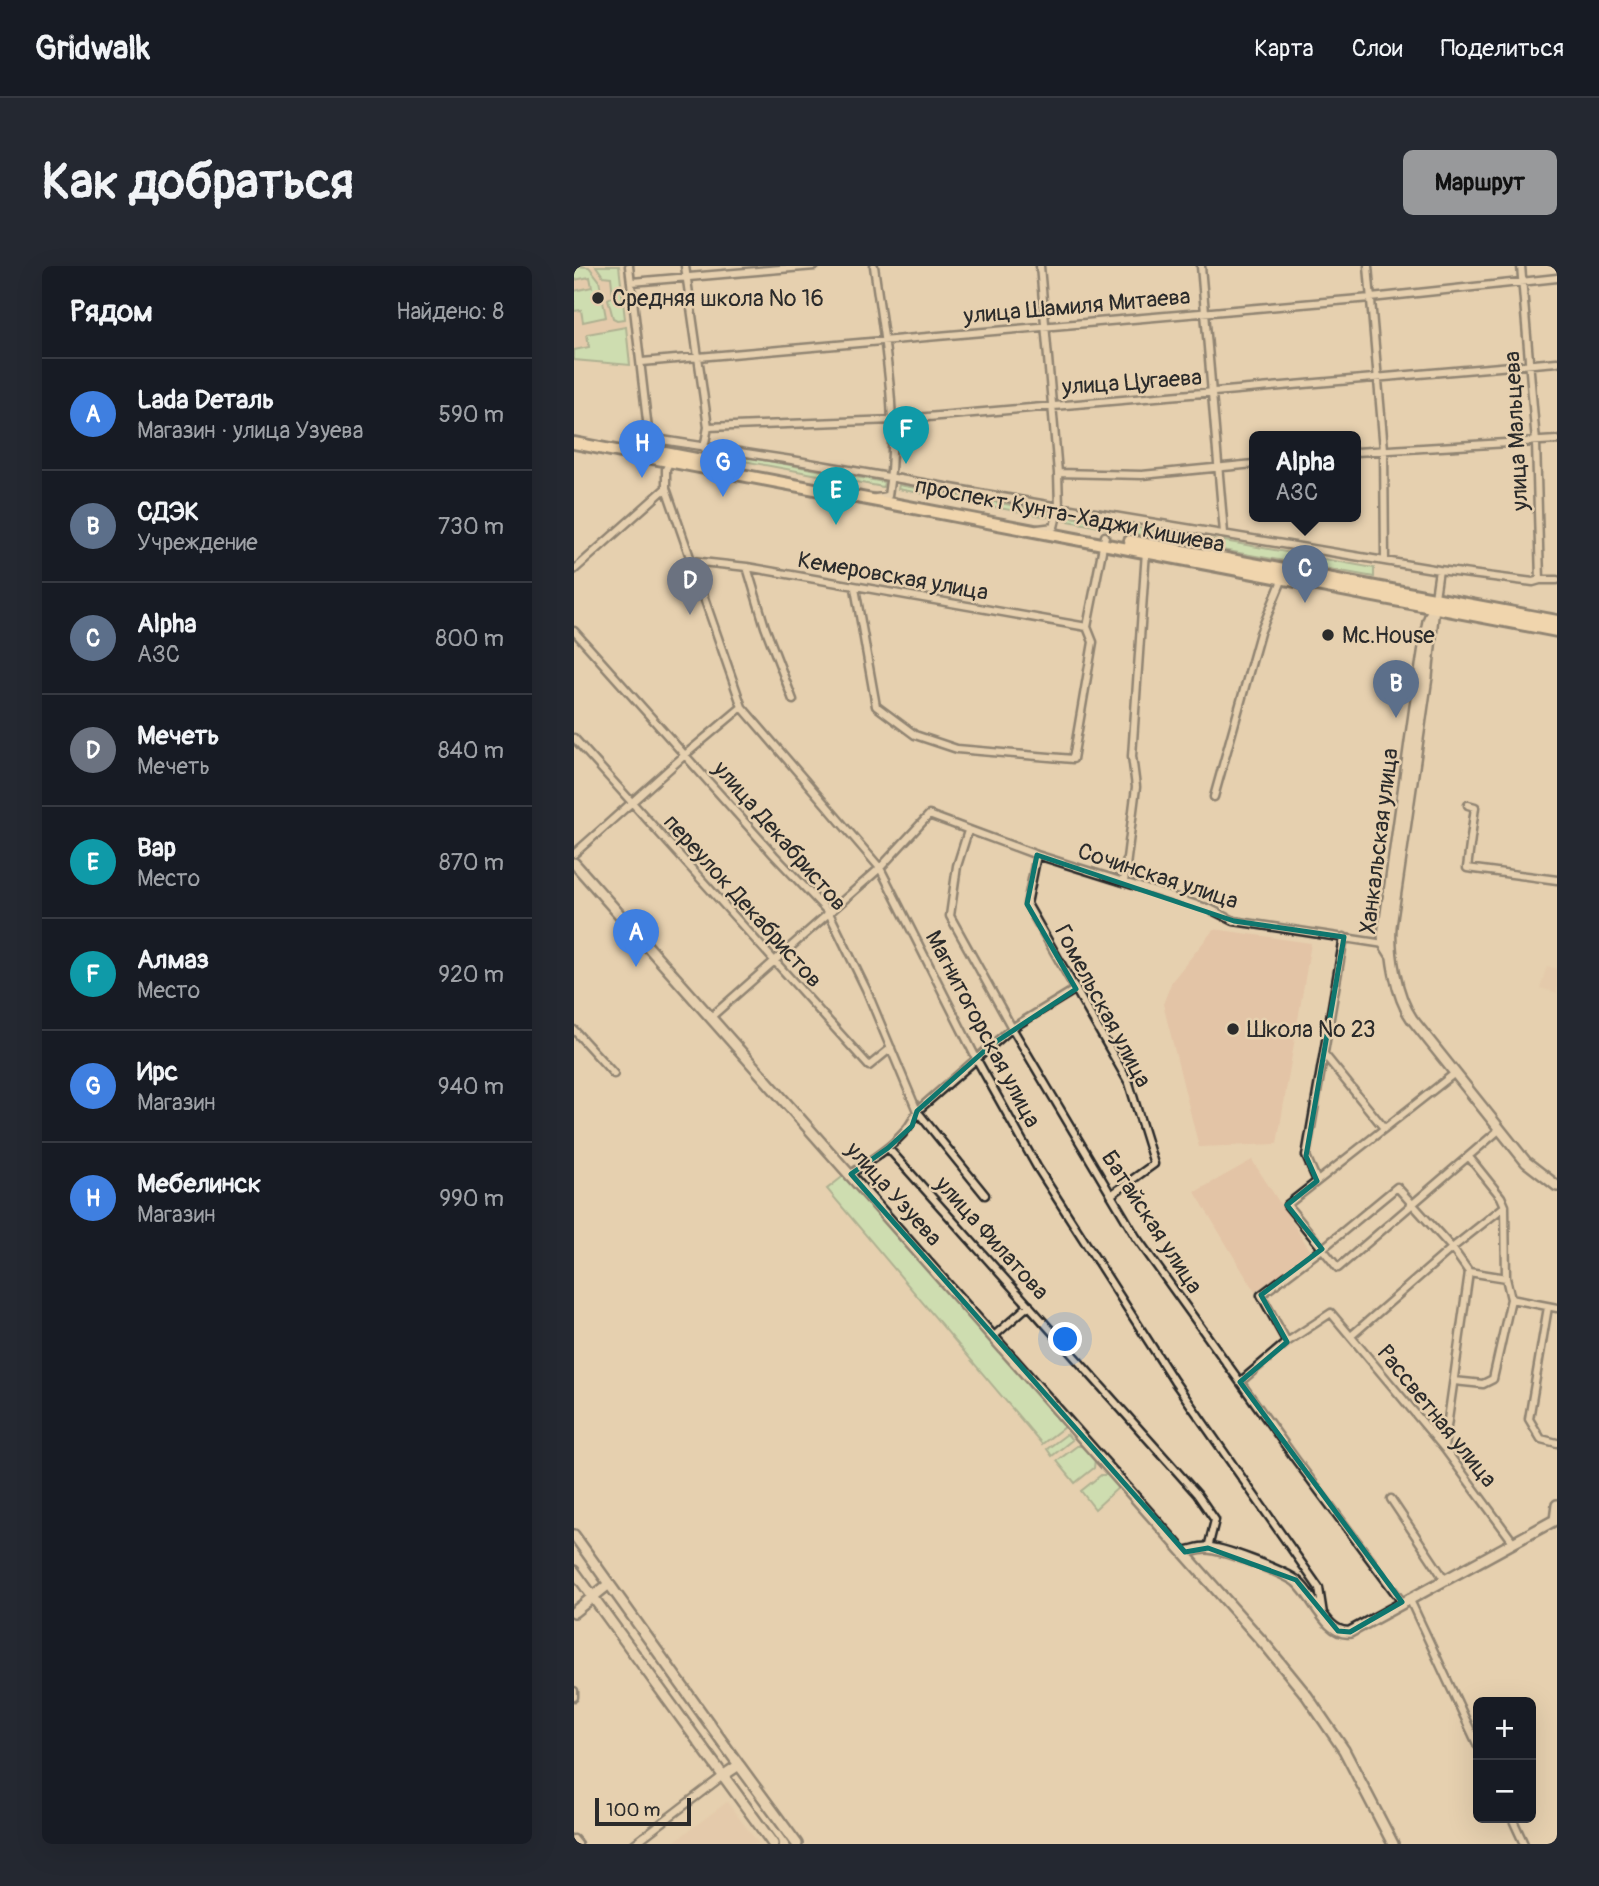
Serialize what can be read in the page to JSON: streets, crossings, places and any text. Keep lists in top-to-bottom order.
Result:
{
  "streets": {
    "main road": ["проспект Кунта-Хаджи Кишиева"],
    "street": [
      "улица Шамиля Митаева",
      "улица Цугаева",
      "улица Мальцева",
      "Кемеровская улица",
      "улица Декабристов",
      "Ханкальская улица",
      "Сочинская улица",
      "переулок Декабристов",
      "Гомельская улица",
      "Магнитогорская улица",
      "улица Узуева",
      "Батайская улица",
      "улица Филатова",
      "Рассветная улица"
    ]
  },
  "crossings": [
    ["улица Шамиля Митаева", "улица Мальцева"],
    ["улица Цугаева", "улица Мальцева"],
    ["проспект Кунта-Хаджи Кишиева", "Ханкальская улица"],
    ["проспект Кунта-Хаджи Кишиева", "Магнитогорская улица"],
    ["Кемеровская улица", "Магнитогорская улица"],
    ["улица Декабристов", "переулок Декабристов"],
    ["Ханкальская улица", "Сочинская улица"],
    ["Сочинская улица", "Гомельская улица"],
    ["Сочинская улица", "Магнитогорская улица"],
    ["Сочинская улица", "Батайская улица"],
    ["Гомельская улица", "Батайская улица"]
  ],
  "places": ["Средняя школа № 16", "Mc.House", "Школа № 23"],
  "scale_bar": "100 m",
  "page": {
    "header": "Gridwalk",
    "nav": ["Карта", "Слои", "Поделиться"],
    "buttons": "Маршрут",
    "title": "Как добраться",
    "heading": ["Рядом", "Найдено: 8"],
    "list": [
      {
        "mark": "A",
        "name": "Lada Dеталь",
        "note": "Магазин · улица Узуева",
        "value": "590 m"
      },
      {
        "mark": "B",
        "name": "СДЭК",
        "note": "Учреждение",
        "value": "730 m"
      },
      {
        "mark": "C",
        "name": "Alpha",
        "note": "АЗС",
        "value": "800 m"
      },
      {
        "mark": "D",
        "name": "Мечеть",
        "note": "Мечеть",
        "value": "840 m"
      },
      {
        "mark": "E",
        "name": "Вар",
        "note": "Место",
        "value": "870 m"
      },
      {
        "mark": "F",
        "name": "Алмаз",
        "note": "Место",
        "value": "920 m"
      },
      {
        "mark": "G",
        "name": "Ирс",
        "note": "Магазин",
        "value": "940 m"
      },
      {
        "mark": "H",
        "name": "Мебелинск",
        "note": "Магазин",
        "value": "990 m"
      }
    ],
    "pins": [
      "F",
      "H",
      "G",
      "E",
      "C",
      "D",
      "B",
      "A"
    ],
    "popup": ["Alpha", "АЗС"],
    "map_buttons": ["+", "−"],
    "scale": "100 m"
  }
}
